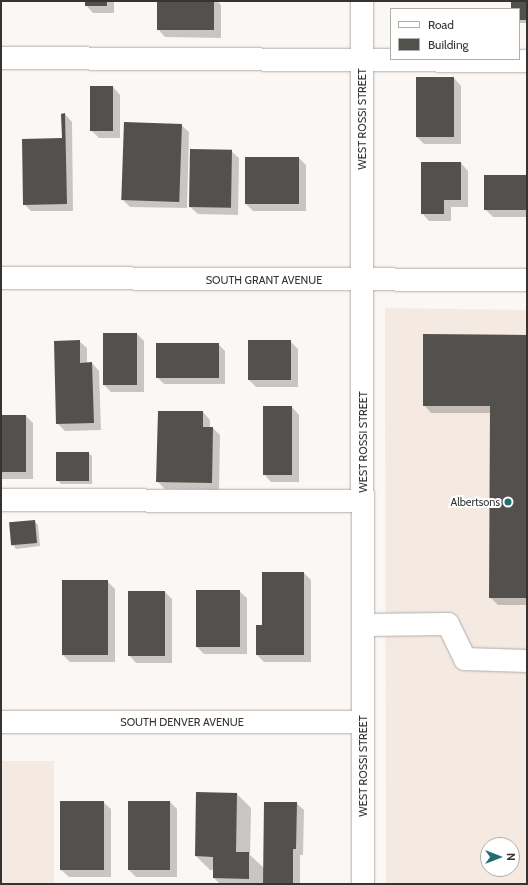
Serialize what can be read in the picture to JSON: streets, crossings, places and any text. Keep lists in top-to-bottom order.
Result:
{
  "streets": {
    "street": ["WEST ROSSI STREET", "SOUTH GRANT AVENUE", "SOUTH DENVER AVENUE"]
  },
  "crossings": [
    ["WEST ROSSI STREET", "SOUTH GRANT AVENUE"],
    ["WEST ROSSI STREET", "SOUTH DENVER AVENUE"]
  ],
  "places": ["Albertsons"],
  "legend": ["Road", "Building"],
  "north": "right"
}
